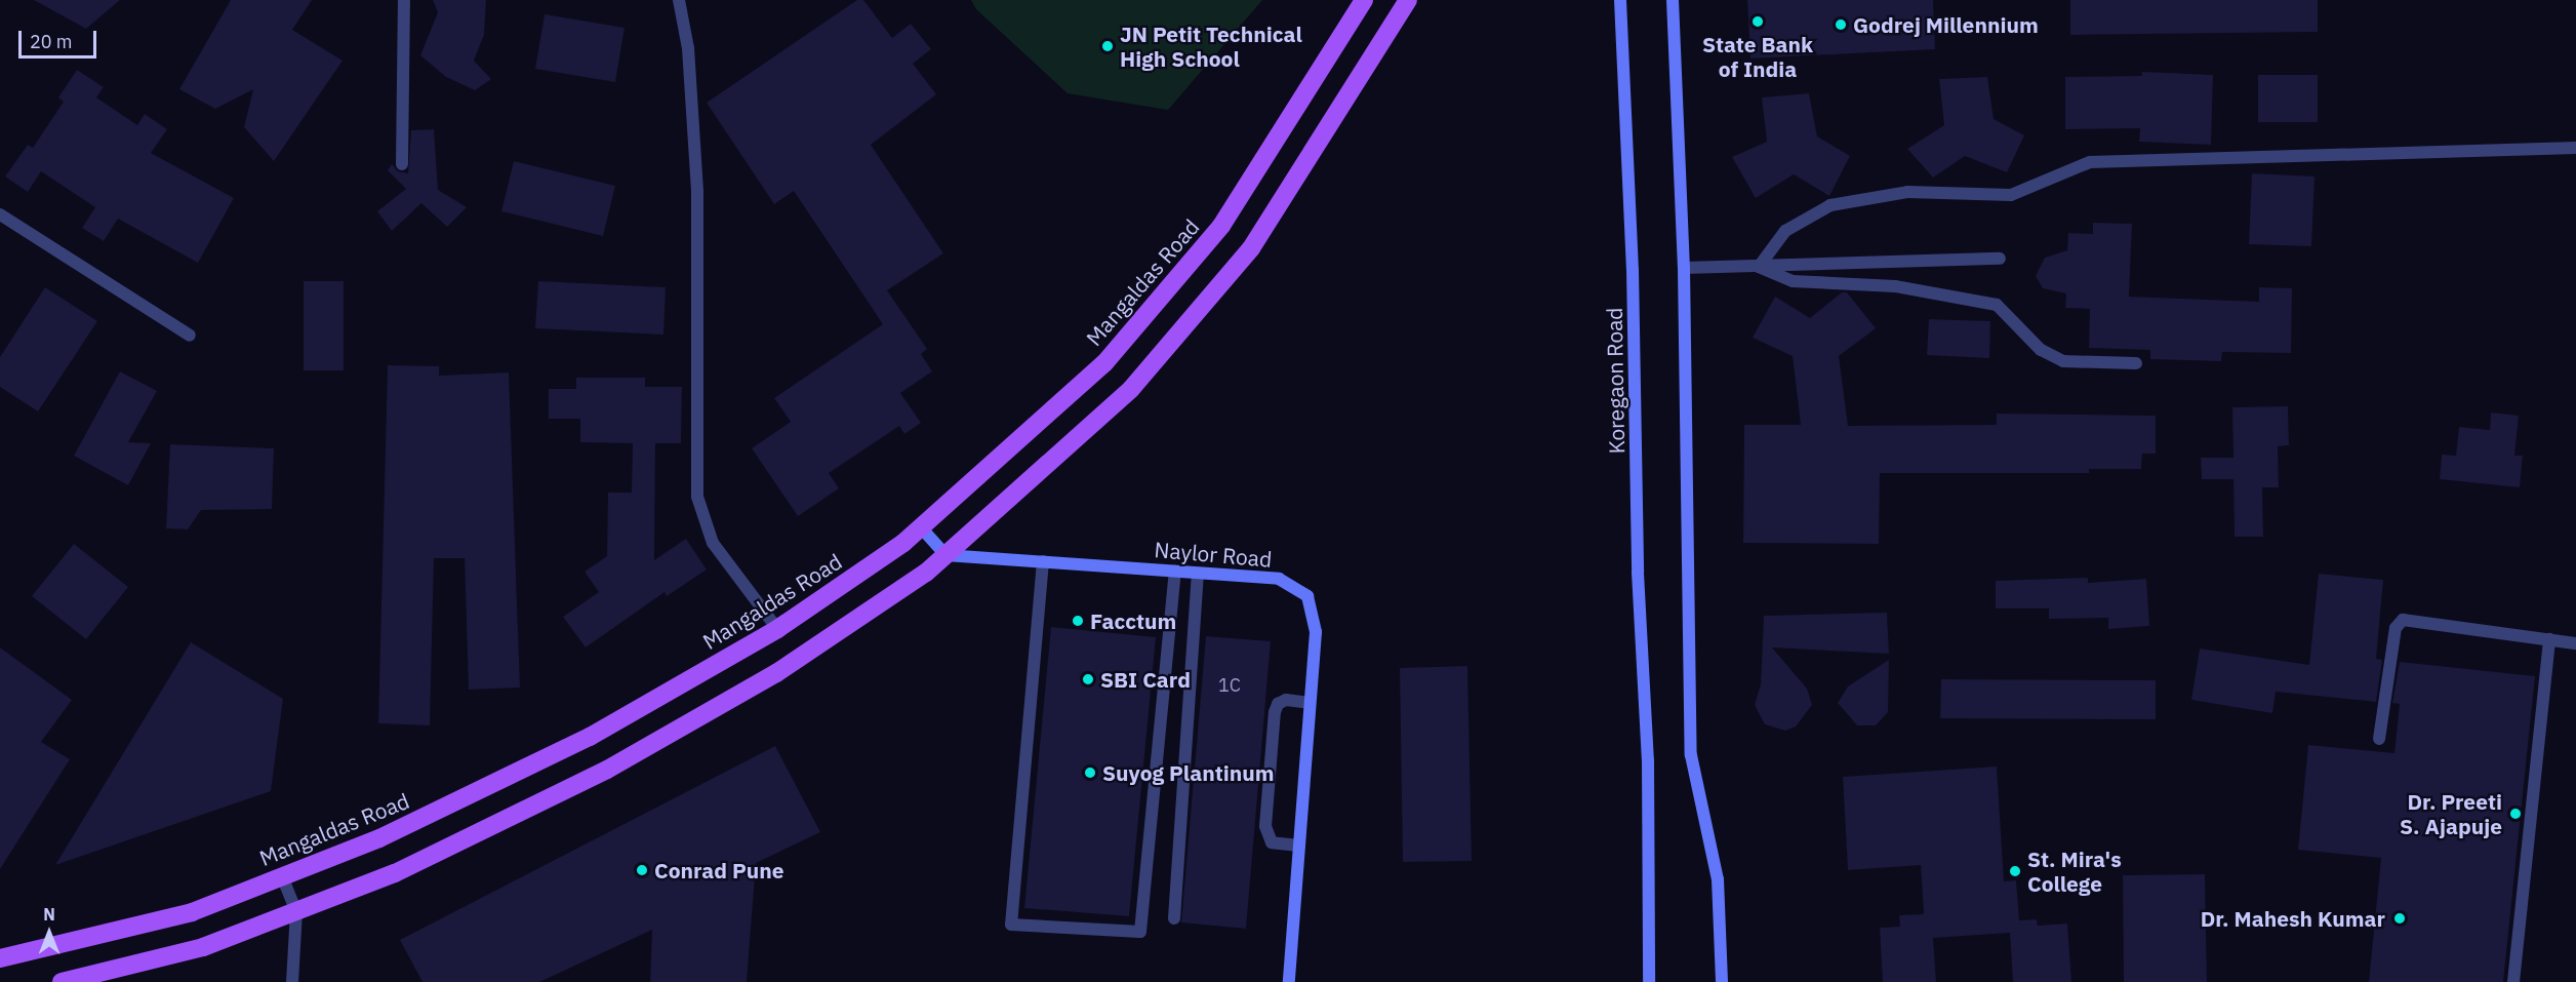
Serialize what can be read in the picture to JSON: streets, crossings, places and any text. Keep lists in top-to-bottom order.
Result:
{
  "streets": {
    "main road": ["Mangaldas Road", "Koregaon Road", "Naylor Road"]
  },
  "places": [
    "State Bank of India",
    "Godrej Millennium",
    "JN Petit Technical High School",
    "Facctum",
    "SBI Card",
    "Suyog Plantinum",
    "Dr. Preeti S. Ajapuje",
    "Conrad Pune",
    "St. Mira's College",
    "Dr. Mahesh Kumar"
  ],
  "house_numbers": ["1C"],
  "scale_bar": "20 m",
  "north": "top"
}
